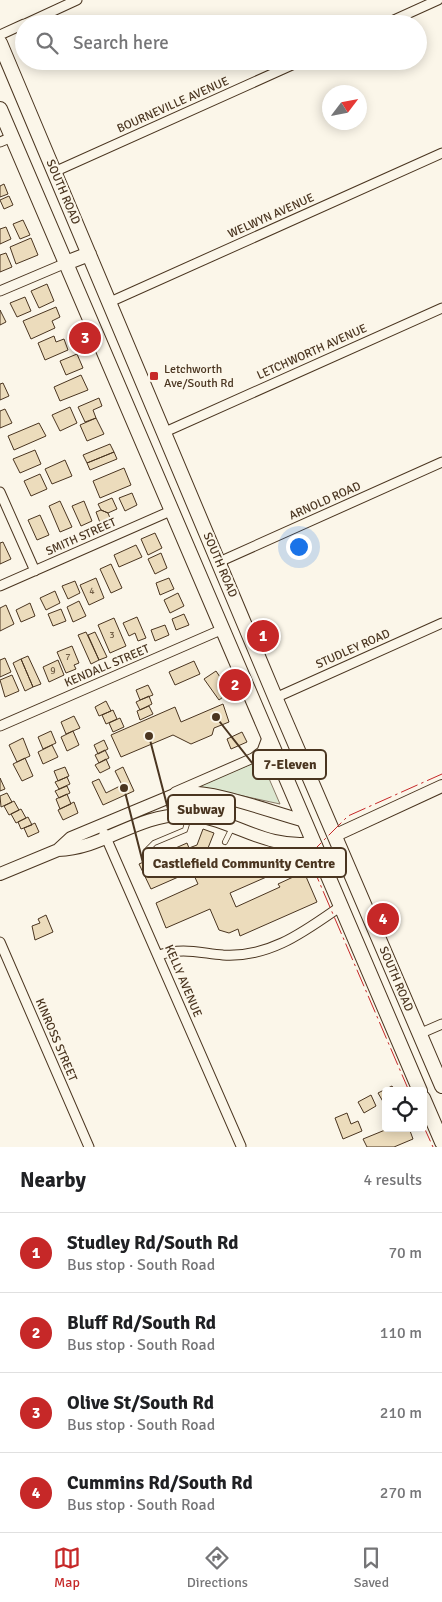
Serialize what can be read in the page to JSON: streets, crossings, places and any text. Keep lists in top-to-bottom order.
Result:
{
  "streets": {
    "main road": ["SOUTH ROAD"],
    "street": [
      "BOURNEVILLE AVENUE",
      "WELWYN AVENUE",
      "LETCHWORTH AVENUE",
      "ARNOLD ROAD",
      "SMITH STREET",
      "STUDLEY ROAD",
      "KENDALL STREET",
      "KELLY AVENUE",
      "KINROSS STREET"
    ]
  },
  "crossings": [
    ["BOURNEVILLE AVENUE", "SOUTH ROAD"],
    ["SOUTH ROAD", "WELWYN AVENUE"],
    ["SOUTH ROAD", "LETCHWORTH AVENUE"],
    ["SOUTH ROAD", "ARNOLD ROAD"],
    ["SOUTH ROAD", "SMITH STREET"],
    ["SOUTH ROAD", "STUDLEY ROAD"],
    ["SOUTH ROAD", "KENDALL STREET"]
  ],
  "places": {
    "transit": ["Letchworth Ave/South Rd"],
    "other": ["7-Eleven", "Subway", "Castlefield Community Centre"]
  },
  "house_numbers": [
    "4",
    "3",
    "7",
    "9"
  ],
  "north": "top right",
  "page": {
    "search": "Search here",
    "pins": [
      "3",
      "1",
      "2",
      "4"
    ],
    "heading": ["Nearby", "4 results"],
    "list": [
      {
        "mark": "1",
        "name": "Studley Rd/South Rd",
        "note": "Bus stop · South Road",
        "value": "70 m"
      },
      {
        "mark": "2",
        "name": "Bluff Rd/South Rd",
        "note": "Bus stop · South Road",
        "value": "110 m"
      },
      {
        "mark": "3",
        "name": "Olive St/South Rd",
        "note": "Bus stop · South Road",
        "value": "210 m"
      },
      {
        "mark": "4",
        "name": "Cummins Rd/South Rd",
        "note": "Bus stop · South Road",
        "value": "270 m"
      }
    ],
    "nav": ["Map", "Directions", "Saved"]
  }
}
